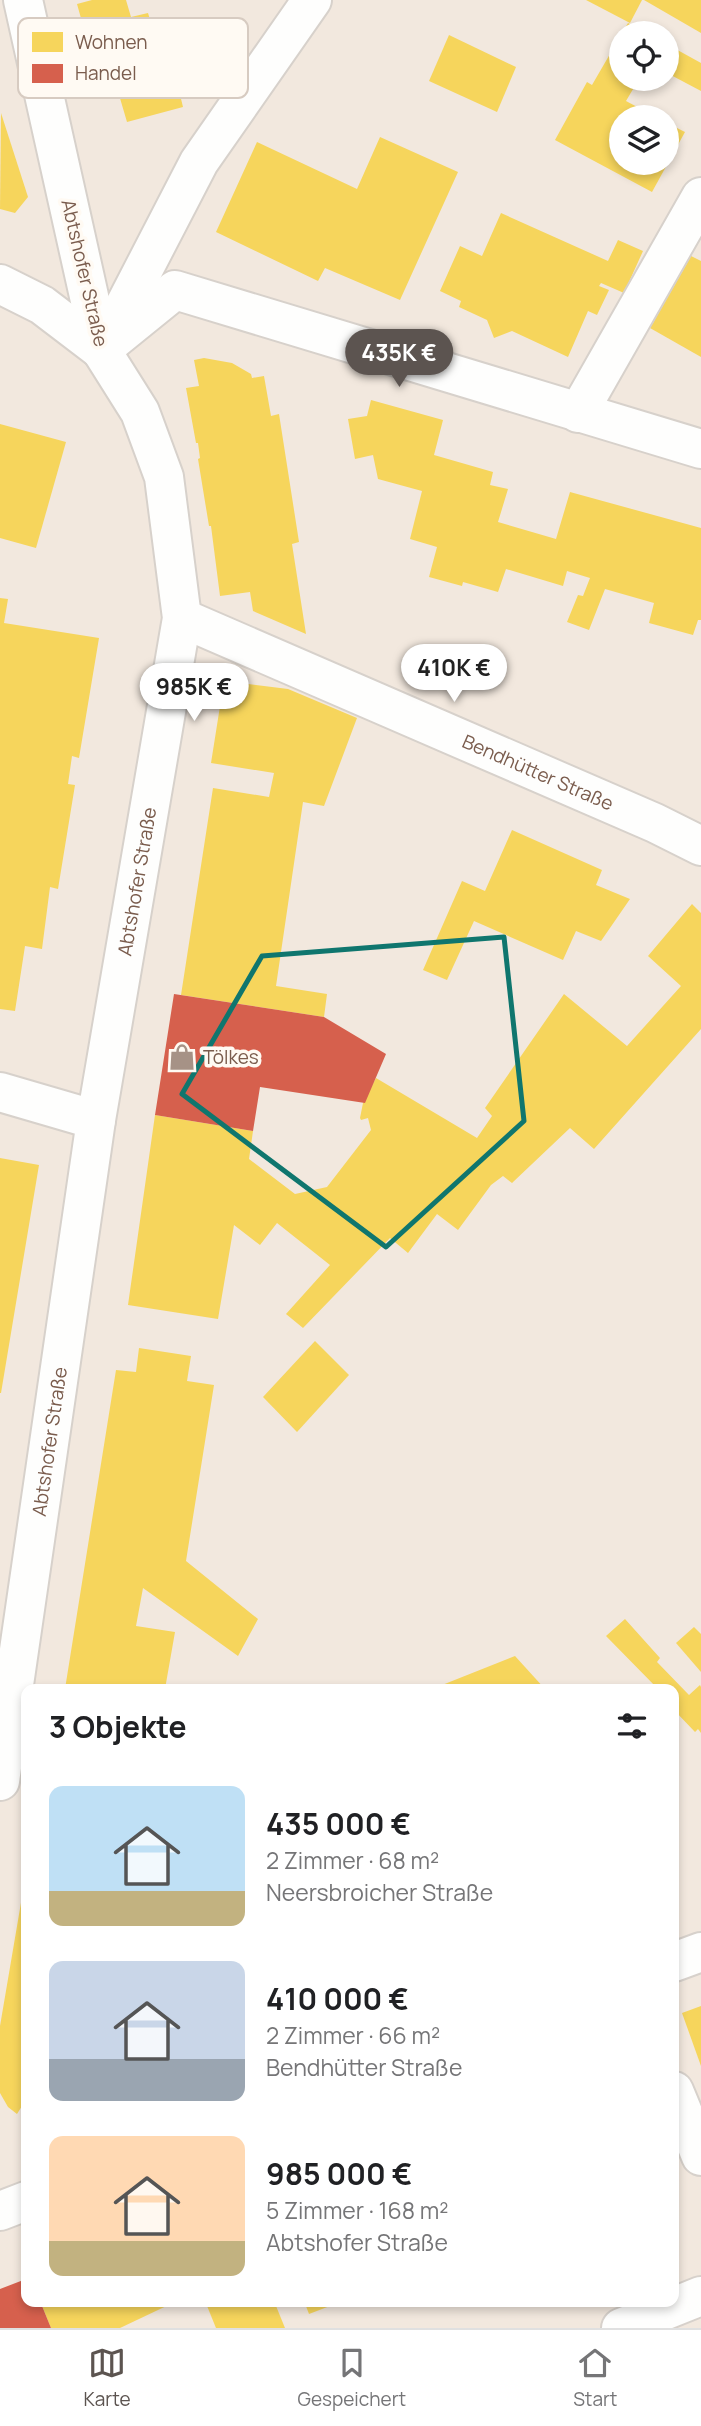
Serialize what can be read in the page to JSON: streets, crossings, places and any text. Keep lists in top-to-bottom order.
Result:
{
  "streets": {
    "street": ["Abtshofer Straße", "Bendhütter Straße"]
  },
  "crossings": [
    ["Abtshofer Straße", "Bendhütter Straße"]
  ],
  "places": {
    "shop": ["Tölkes"]
  },
  "legend": ["Wohnen", "Handel"],
  "page": {
    "price": ["435K €", "410K €", "985K €"],
    "heading": "3 Objekte",
    "list": [
      {
        "name": "435 000 €",
        "note": "2 Zimmer · 68 m² · Neersbroicher Straße"
      },
      {
        "name": "410 000 €",
        "note": "2 Zimmer · 66 m² · Bendhütter Straße"
      },
      {
        "name": "985 000 €",
        "note": "5 Zimmer · 168 m² · Abtshofer Straße"
      }
    ],
    "tabs": ["Karte", "Gespeichert", "Start"]
  }
}
